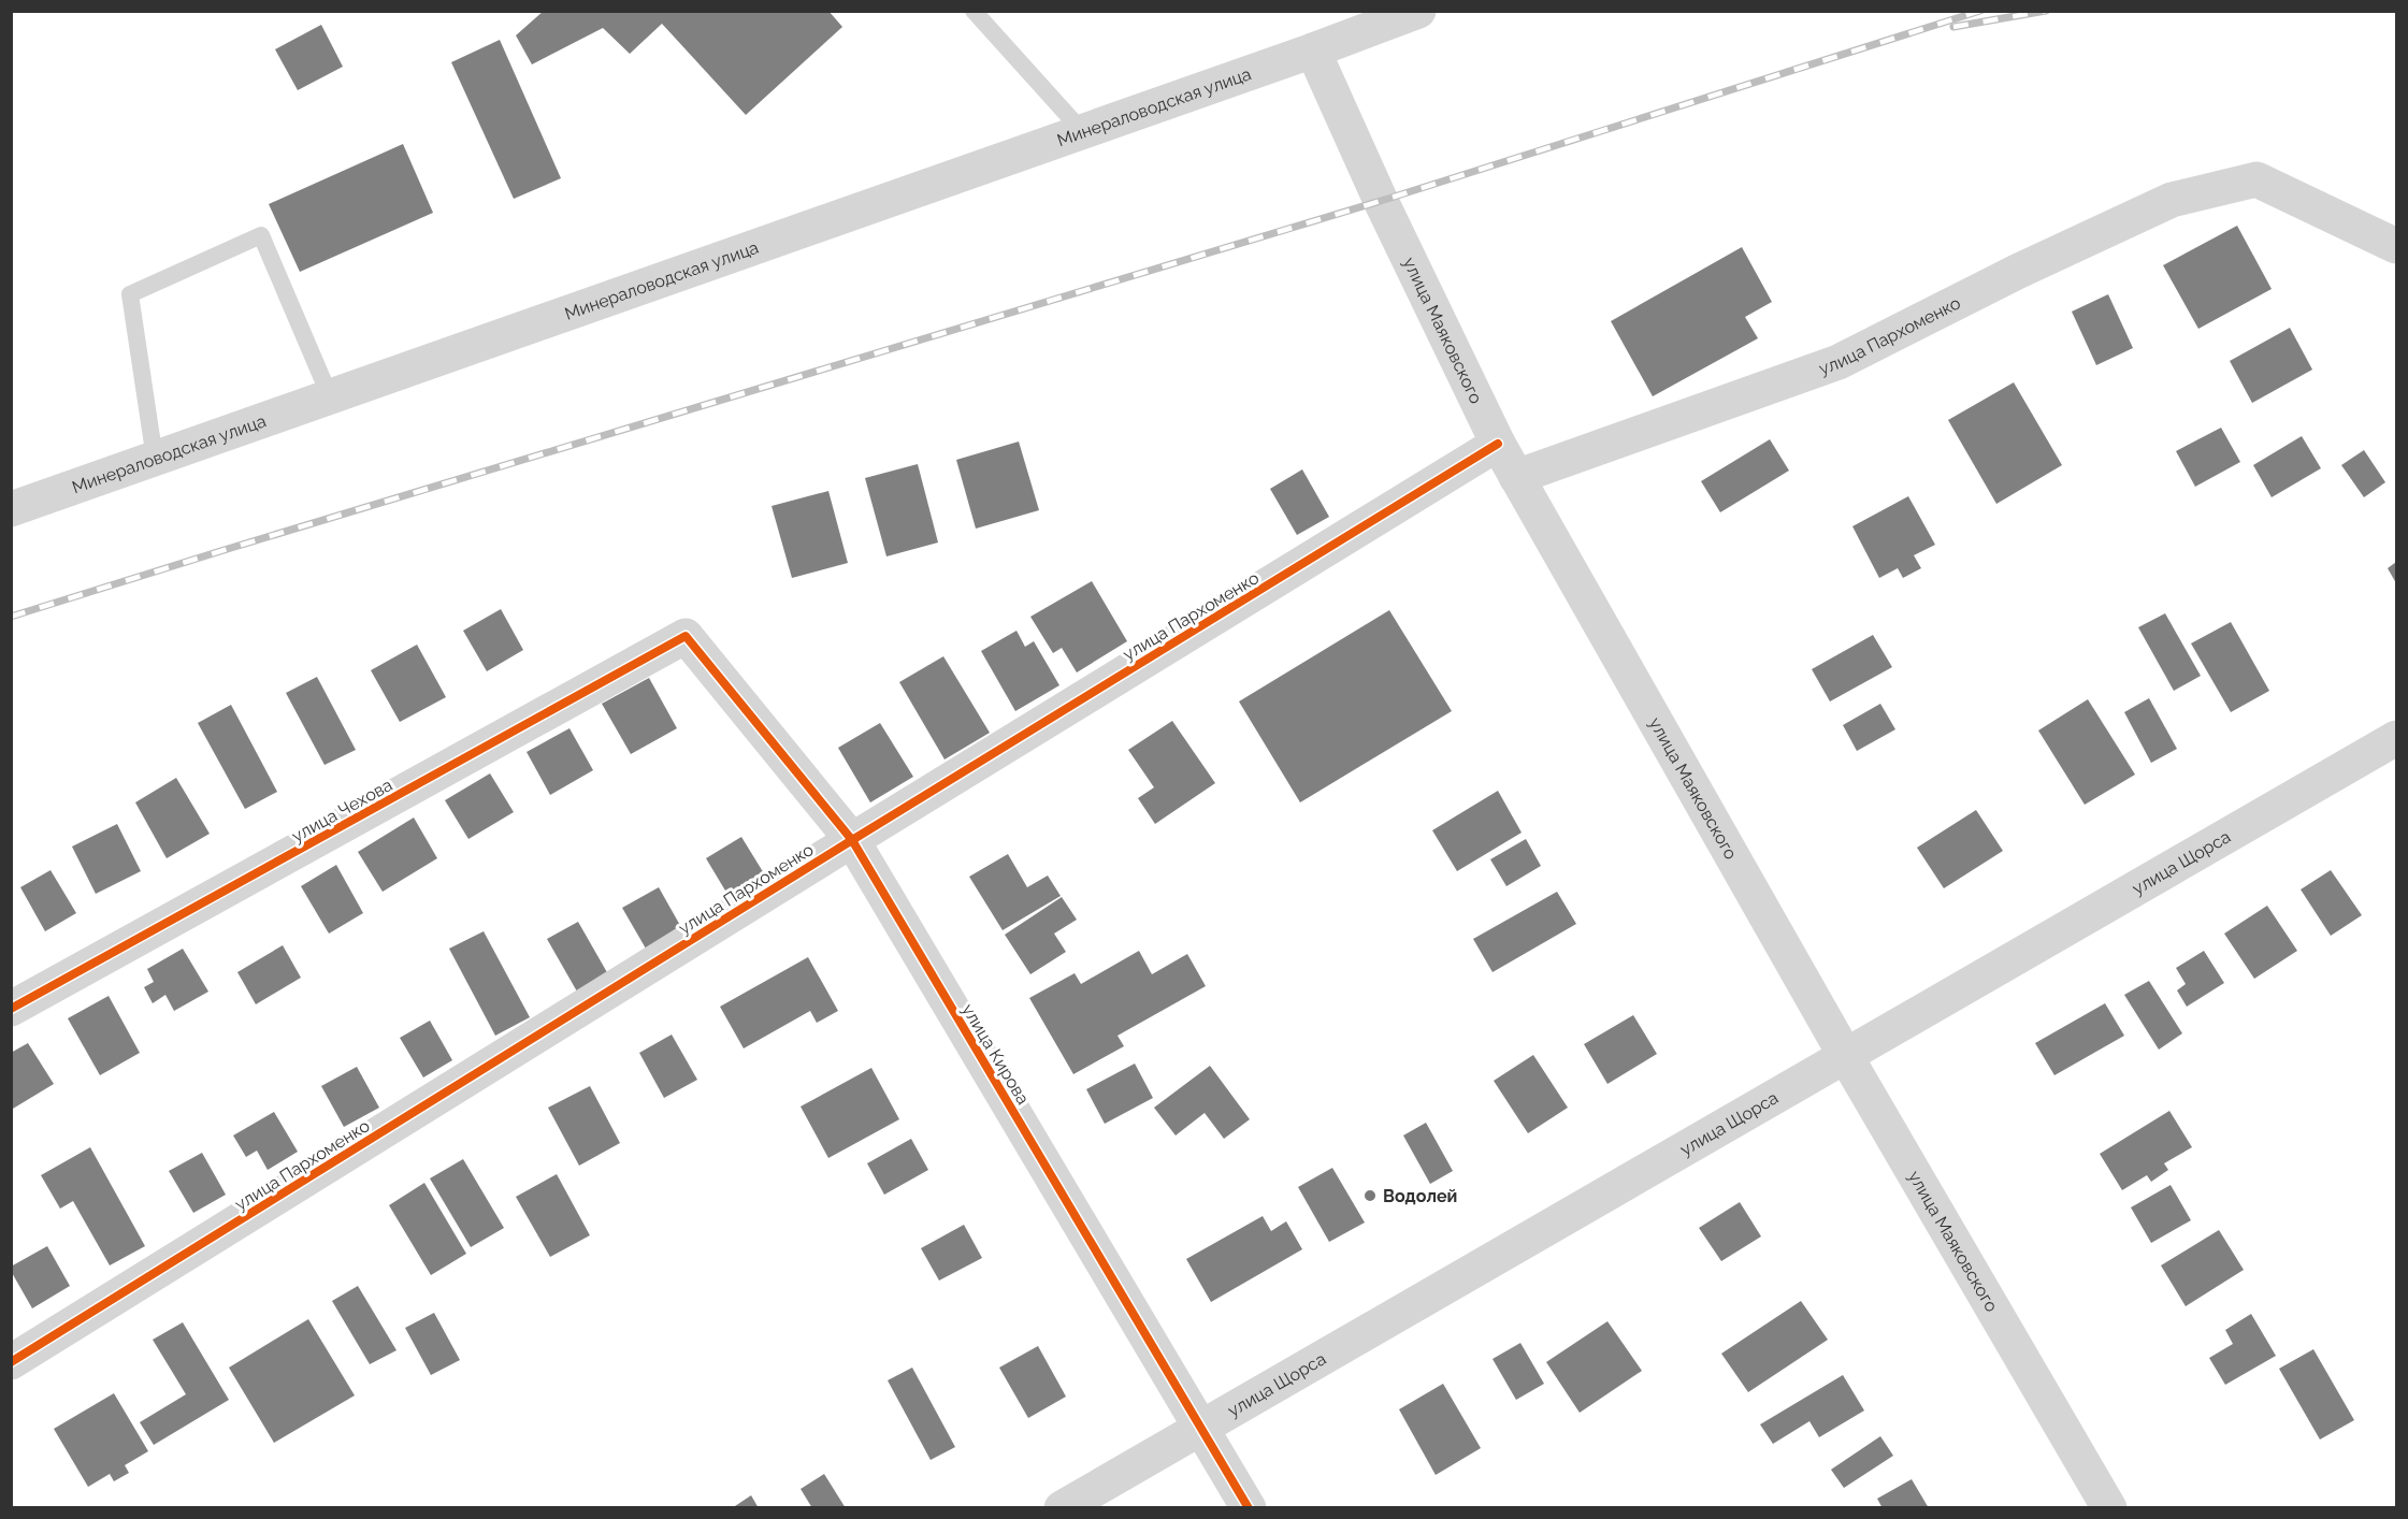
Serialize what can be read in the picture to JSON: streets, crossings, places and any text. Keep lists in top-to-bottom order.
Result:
{
  "streets": {
    "street": [
      "Минераловодская улица",
      "улица Маяковского",
      "улица Пархоменко",
      "улица Чехова",
      "улица Щорса",
      "улица Кирова"
    ]
  },
  "crossings": [
    ["Минераловодская улица", "улица Маяковского"],
    ["улица Маяковского", "улица Пархоменко"],
    ["улица Маяковского", "улица Щорса"],
    ["улица Пархоменко", "улица Кирова"],
    ["улица Чехова", "улица Кирова"],
    ["улица Щорса", "улица Кирова"]
  ],
  "places": ["Водолей"]
}
